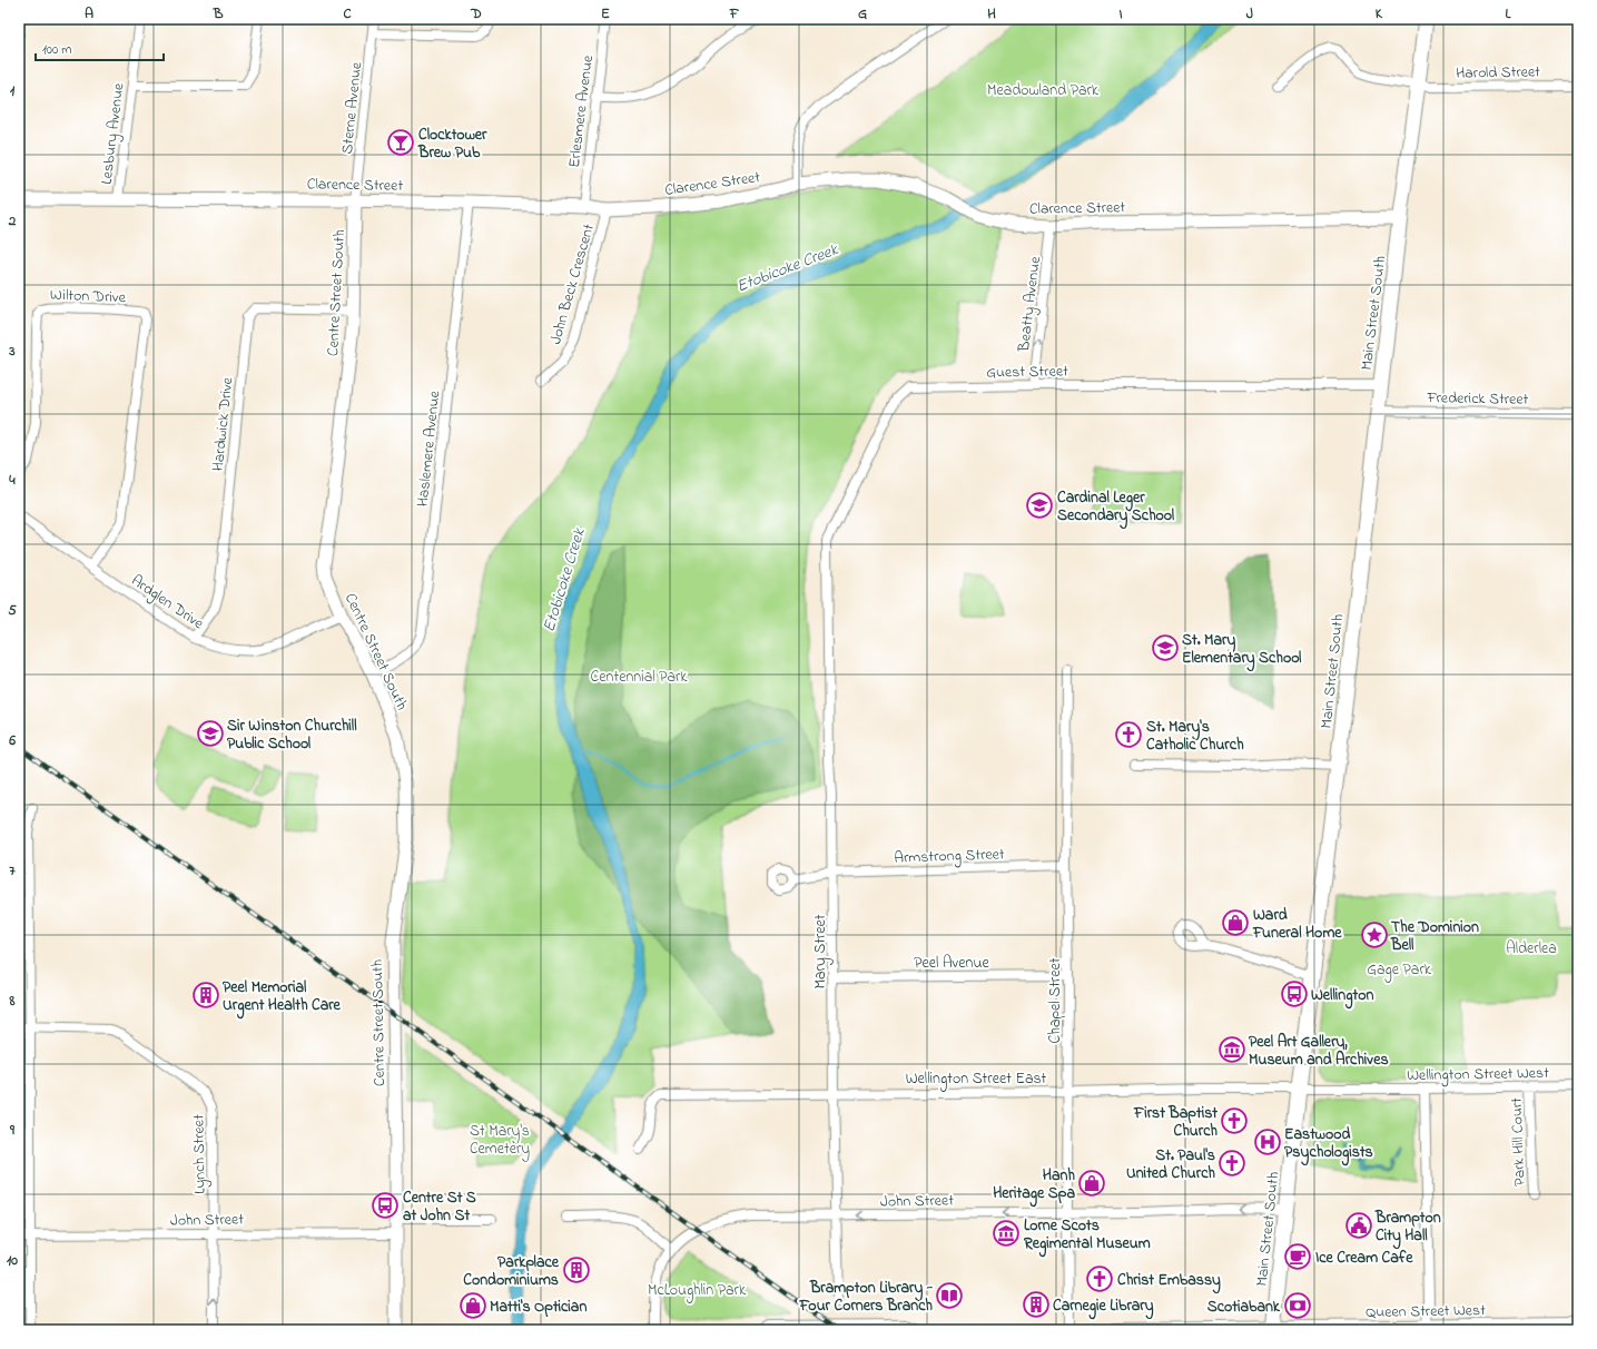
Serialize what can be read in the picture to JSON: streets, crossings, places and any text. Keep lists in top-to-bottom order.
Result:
{
  "streets": {
    "main road": ["Main Street South", "Queen Street West"],
    "street": [
      "Harold Street",
      "Sterne Avenue",
      "Erlesmere Avenue",
      "Lesbury Avenue",
      "Clarence Street",
      "John Beck Crescent",
      "Centre Street South",
      "Wilton Drive",
      "Beatty Avenue",
      "Guest Street",
      "Frederick Street",
      "Hardwick Drive",
      "Haslemere Avenue",
      "Ardglen Drive",
      "Armstrong Street",
      "Mary Street",
      "Peel Avenue",
      "Chapel Street",
      "Wellington Street West",
      "Wellington Street East",
      "Park Hill Court",
      "Lynch Street",
      "John Street"
    ]
  },
  "crossings": [
    ["Harold Street", "Main Street South"],
    ["Sterne Avenue", "Clarence Street"],
    ["Sterne Avenue", "Centre Street South"],
    ["Erlesmere Avenue", "Clarence Street"],
    ["Lesbury Avenue", "Clarence Street"],
    ["Clarence Street", "John Beck Crescent"],
    ["Clarence Street", "Centre Street South"],
    ["Clarence Street", "Beatty Avenue"],
    ["Clarence Street", "Main Street South"],
    ["Clarence Street", "Haslemere Avenue"],
    ["Centre Street South", "Hardwick Drive"],
    ["Centre Street South", "Haslemere Avenue"],
    ["Centre Street South", "Ardglen Drive"],
    ["Centre Street South", "John Street"],
    ["Wilton Drive", "Ardglen Drive"],
    ["Beatty Avenue", "Guest Street"],
    ["Main Street South", "Guest Street"],
    ["Main Street South", "Frederick Street"],
    ["Main Street South", "Wellington Street West"],
    ["Main Street South", "Wellington Street East"],
    ["Main Street South", "John Street"],
    ["Main Street South", "Queen Street West"],
    ["Guest Street", "Mary Street"],
    ["Hardwick Drive", "Ardglen Drive"],
    ["Armstrong Street", "Mary Street"],
    ["Armstrong Street", "Chapel Street"],
    ["Mary Street", "Peel Avenue"],
    ["Mary Street", "Wellington Street East"],
    ["Mary Street", "John Street"],
    ["Peel Avenue", "Chapel Street"],
    ["Chapel Street", "Wellington Street East"],
    ["Chapel Street", "John Street"],
    ["Wellington Street West", "Wellington Street East"],
    ["Wellington Street West", "Park Hill Court"],
    ["Lynch Street", "John Street"]
  ],
  "one_way": ["Beatty Avenue", "John Street"],
  "water": ["Etobicoke Creek"],
  "parks": [
    "Meadowland Park",
    "Centennial Park",
    "Alderlea",
    "Gage Park",
    "St Mary's Cemetery",
    "McLoughlin Park"
  ],
  "places": {
    "bar": ["Clocktower Brew Pub"],
    "school or university": ["Cardinal Leger Secondary School", "St. Mary Elementary School", "Sir Winston Churchill Public School"],
    "church": [
      "St. Mary's Catholic Church",
      "First Baptist Church",
      "St. Paul's United Church",
      "Christ Embassy"
    ],
    "shop": ["Ward Funeral Home", "Hanh Heritage Spa", "Matti's Optician"],
    "place": ["The Dominion Bell"],
    "bus stop": ["Wellington", "Centre St S at John St"],
    "building": ["Peel Memorial Urgent Health Care", "Parkplace Condominiums", "Carnegie Library"],
    "museum": ["Peel Art Gallery, Museum and Archives", "Lorne Scots Regimental Museum"],
    "hospital": ["Eastwood Psychologists"],
    "public building": ["Brampton City Hall"],
    "cafe": ["Ice Cream Cafe"],
    "library": ["Brampton Library - Four Corners Branch"],
    "bank": ["Scotiabank"]
  },
  "scale_bar": "100 m",
  "grid": {
    "columns": [
      "A",
      "B",
      "C",
      "D",
      "E",
      "F",
      "G",
      "H",
      "I",
      "J",
      "K",
      "L"
    ],
    "rows": [
      "1",
      "2",
      "3",
      "4",
      "5",
      "6",
      "7",
      "8",
      "9",
      "10"
    ]
  }
}
